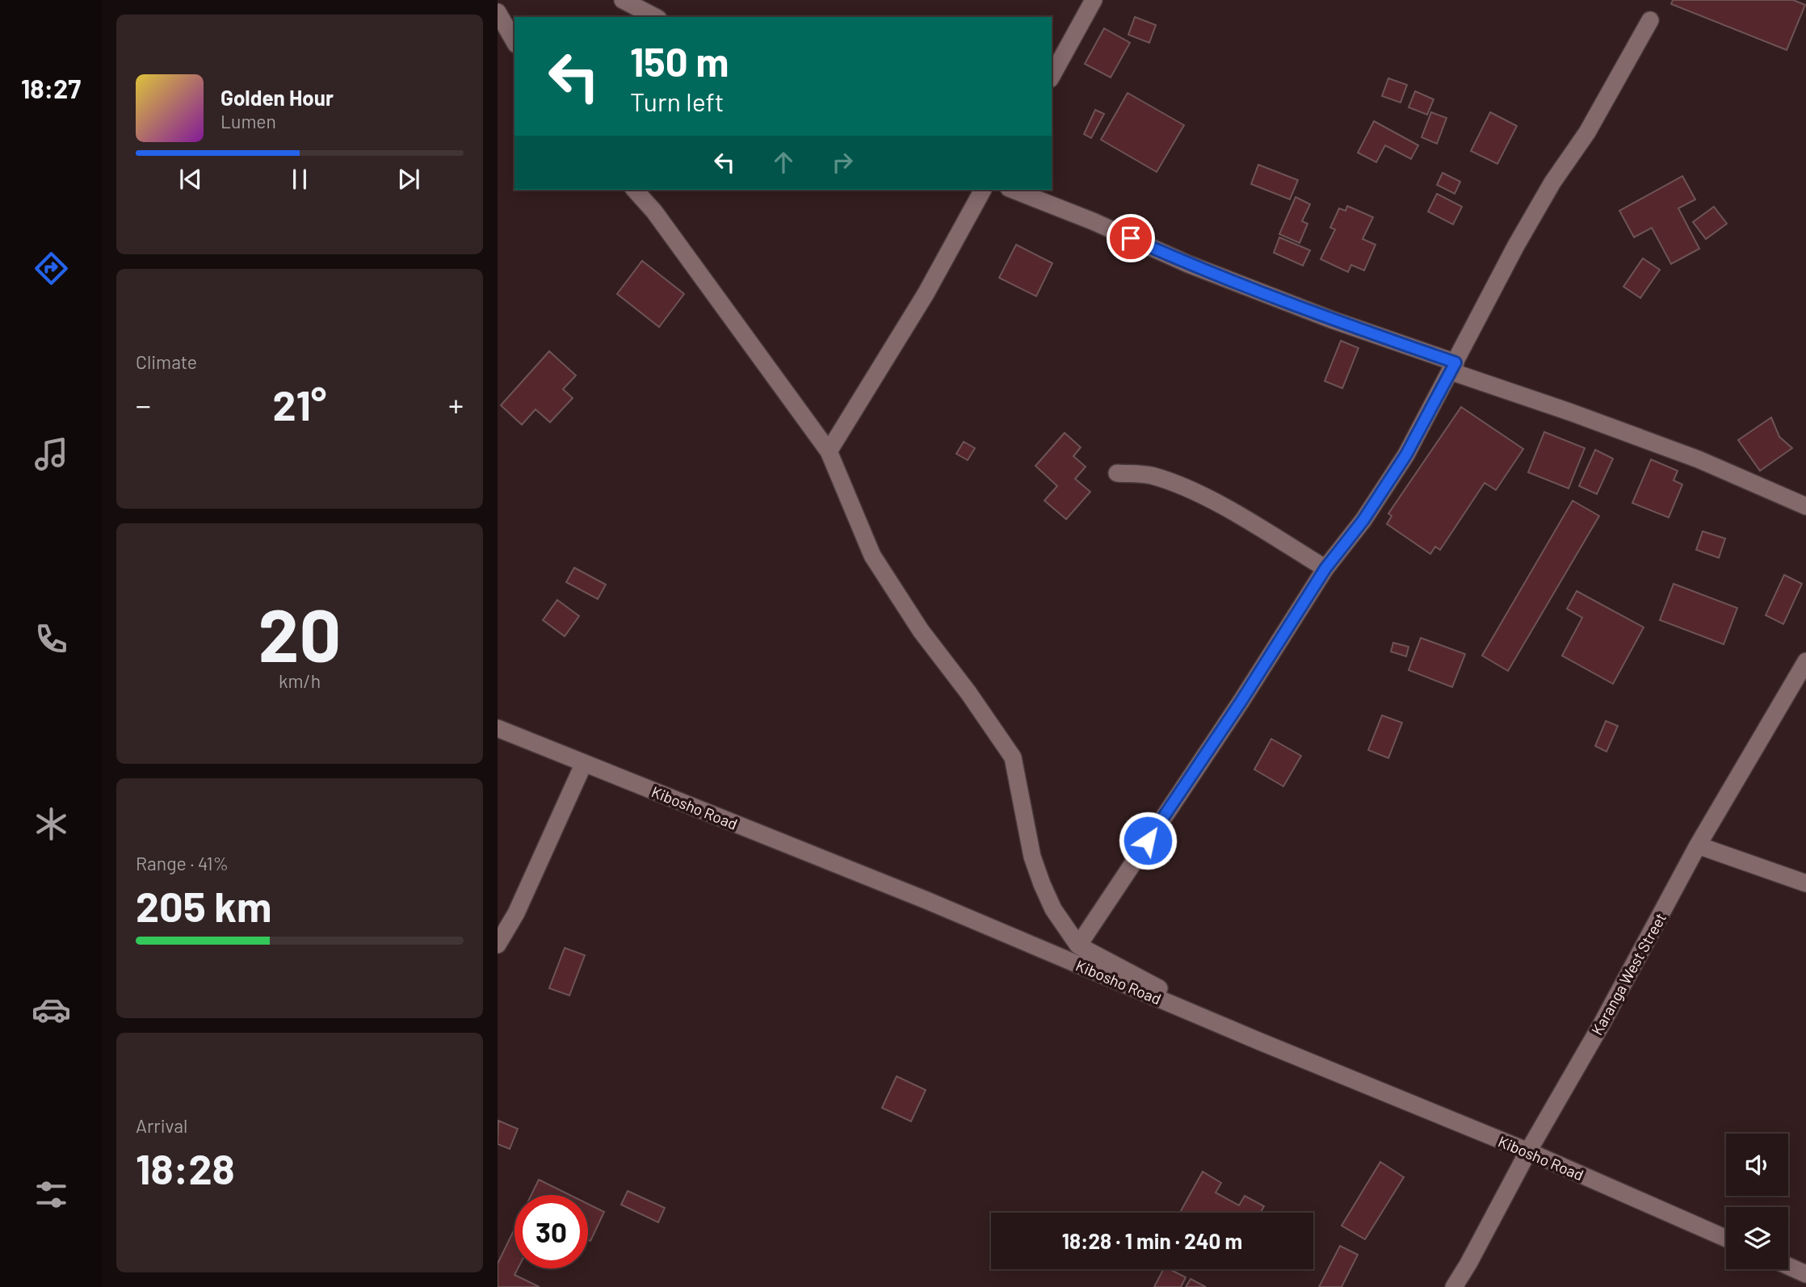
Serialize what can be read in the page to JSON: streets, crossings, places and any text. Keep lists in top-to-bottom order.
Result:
{
  "streets": {
    "street": ["Kibosho Road", "Karanga West Street"]
  },
  "crossings": [
    ["Kibosho Road", "Karanga West Street"]
  ],
  "page": {
    "tabs": "18:27",
    "turn": ["150 m", "Turn left"],
    "song": ["Golden Hour", "Lumen"],
    "tile": [
      "Climate",
      ["20", "km/h"],
      ["Range · 41%", "205 km"],
      ["Arrival", "18:28"]
    ],
    "heat": ["−", "21°", "+"],
    "limit": "30",
    "trip": "18:28 · 1 min · 240 m"
  }
}
